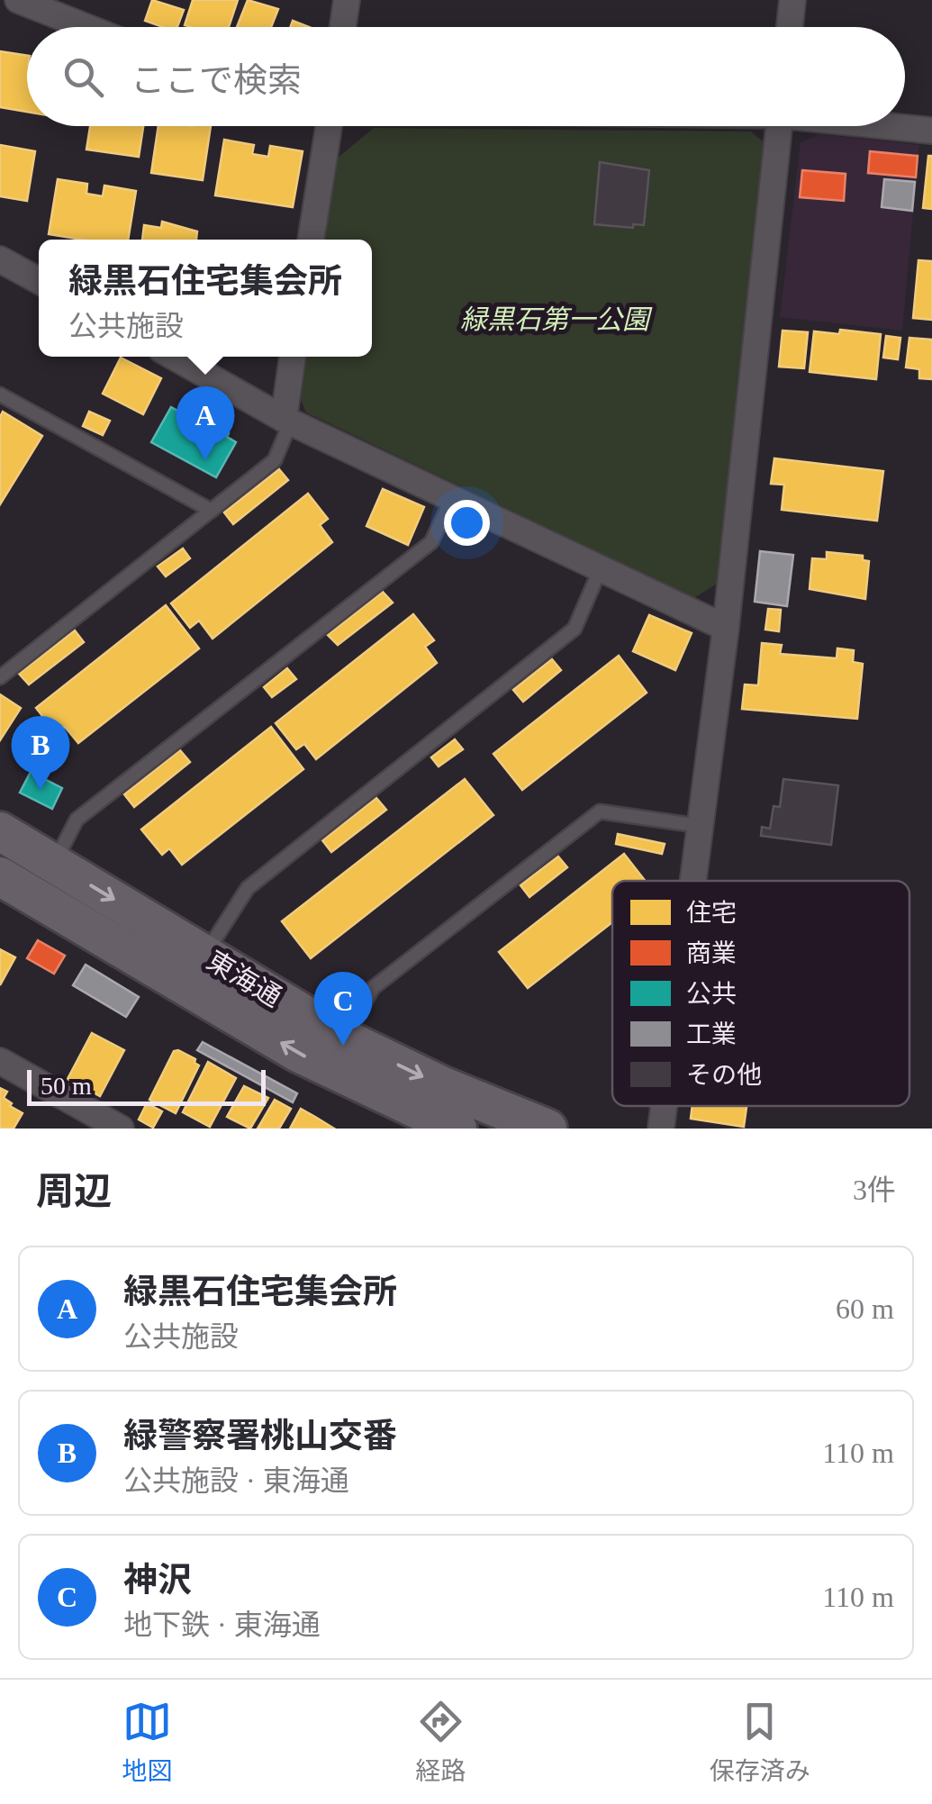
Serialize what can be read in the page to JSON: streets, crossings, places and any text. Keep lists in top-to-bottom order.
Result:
{
  "streets": {
    "main road": ["東海通"]
  },
  "parks": ["緑黒石第一公園"],
  "legend": [
    "住宅",
    "商業",
    "公共",
    "工業",
    "その他"
  ],
  "scale_bar": "50 m",
  "page": {
    "search": "ここで検索",
    "popup": ["緑黒石住宅集会所", "公共施設"],
    "pins": ["A", "B", "C"],
    "scale": "50 m",
    "heading": ["周辺", "3件"],
    "list": [
      {
        "mark": "A",
        "name": "緑黒石住宅集会所",
        "note": "公共施設",
        "value": "60 m"
      },
      {
        "mark": "B",
        "name": "緑警察署桃山交番",
        "note": "公共施設 · 東海通",
        "value": "110 m"
      },
      {
        "mark": "C",
        "name": "神沢",
        "note": "地下鉄 · 東海通",
        "value": "110 m"
      }
    ],
    "nav": ["地図", "経路", "保存済み"]
  }
}
